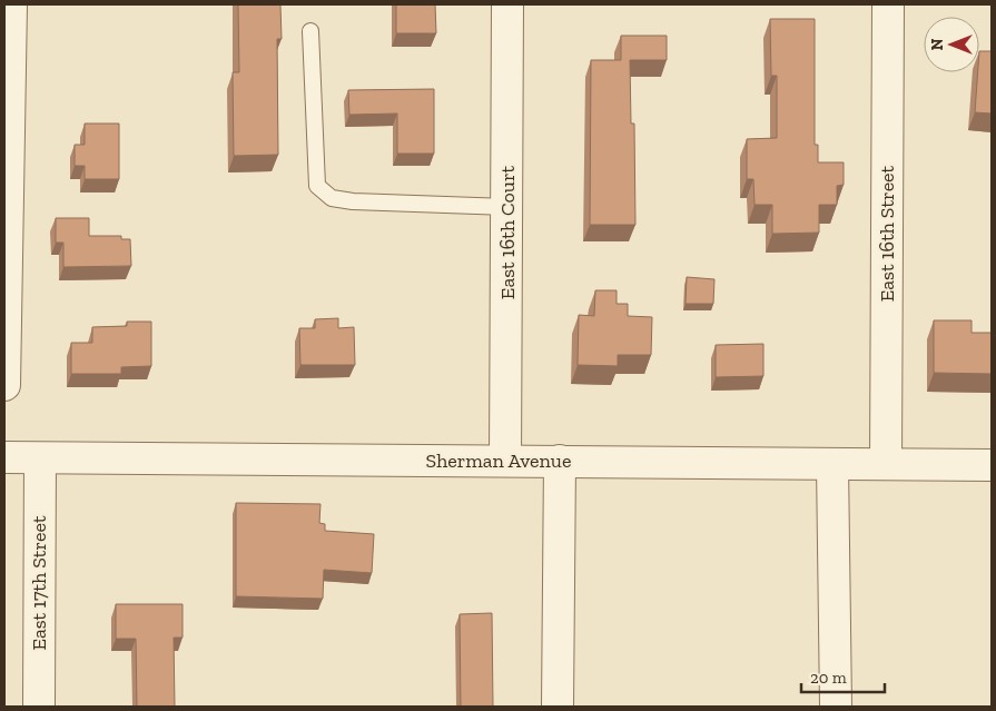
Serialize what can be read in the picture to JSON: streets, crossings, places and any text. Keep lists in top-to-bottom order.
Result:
{
  "streets": {
    "street": [
      "East 16th Court",
      "East 16th Street",
      "Sherman Avenue",
      "East 17th Street"
    ]
  },
  "crossings": [
    ["East 16th Court", "Sherman Avenue"],
    ["East 16th Street", "Sherman Avenue"],
    ["Sherman Avenue", "East 17th Street"]
  ],
  "scale_bar": "20 m",
  "north": "left"
}
